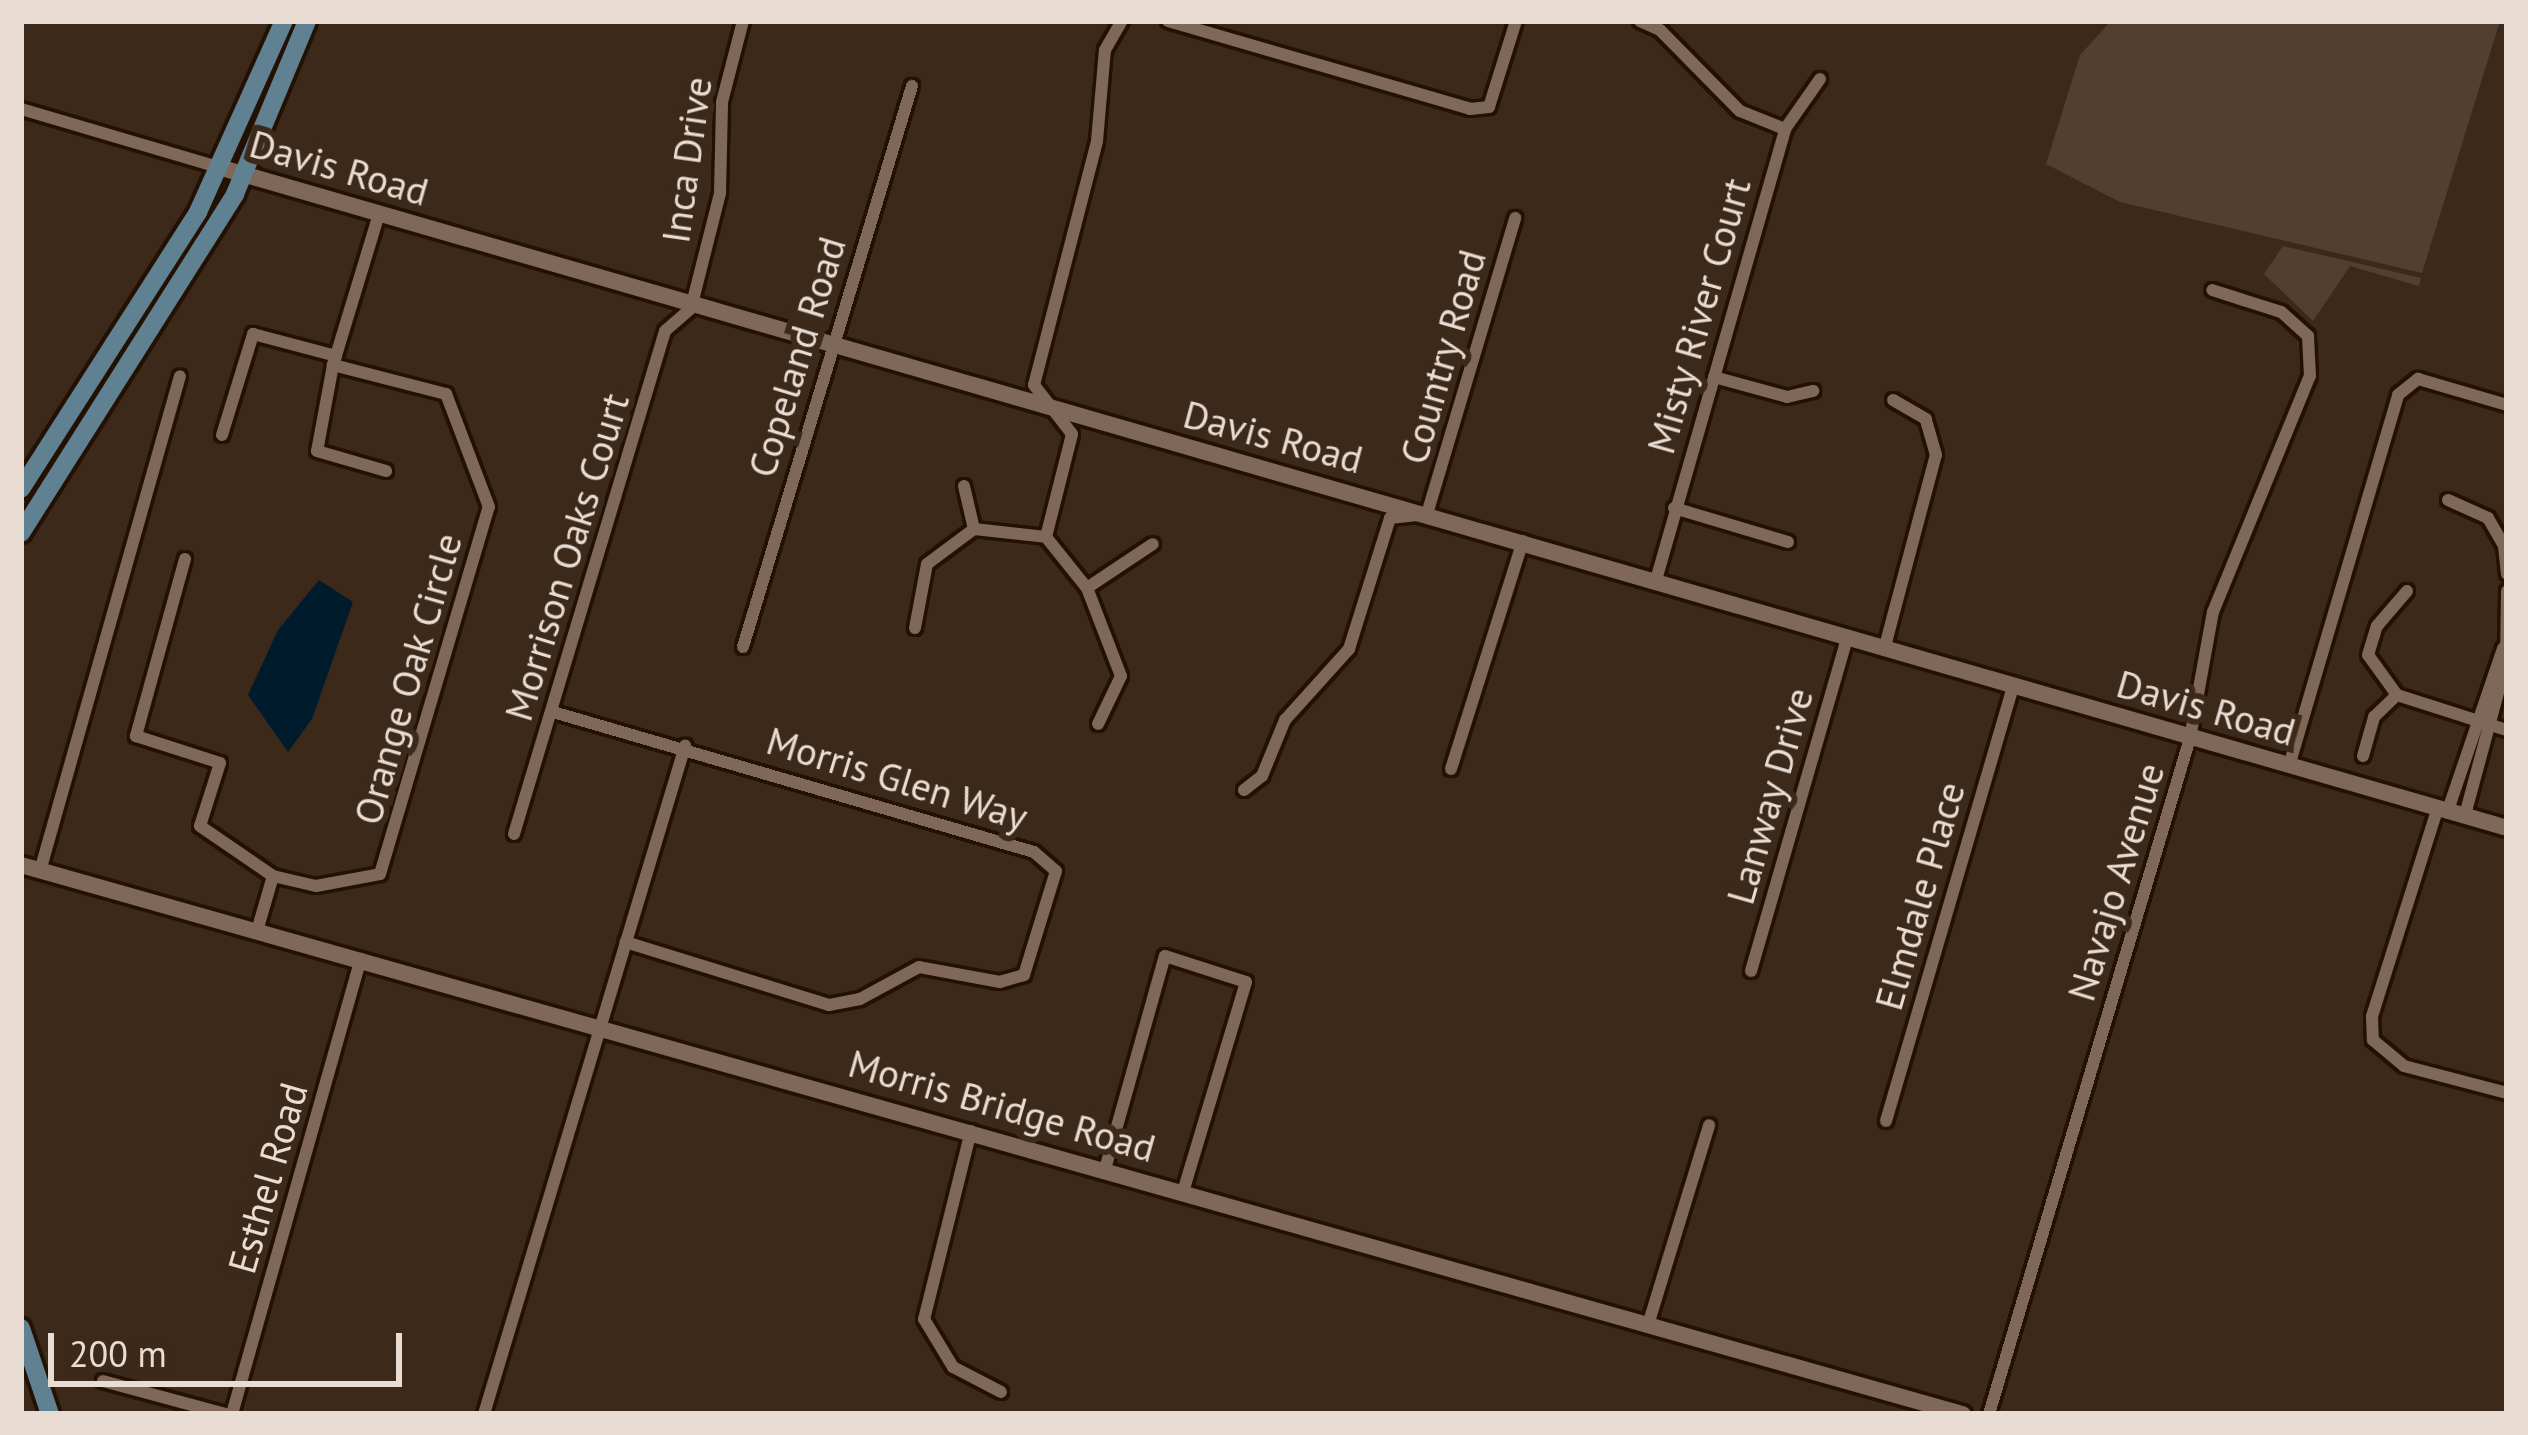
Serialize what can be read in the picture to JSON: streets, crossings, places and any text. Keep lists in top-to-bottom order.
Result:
{
  "streets": {
    "street": [
      "Inca Drive",
      "Davis Road",
      "Misty River Court",
      "Copeland Road",
      "Country Road",
      "Morrison Oaks Court",
      "Orange Oak Circle",
      "Morris Glen Way",
      "Lanway Drive",
      "Navajo Avenue",
      "Elmdale Place",
      "Morris Bridge Road",
      "Esthel Road"
    ]
  },
  "crossings": [
    ["Inca Drive", "Davis Road"],
    ["Inca Drive", "Morrison Oaks Court"],
    ["Davis Road", "Misty River Court"],
    ["Davis Road", "Copeland Road"],
    ["Davis Road", "Country Road"],
    ["Davis Road", "Morrison Oaks Court"],
    ["Davis Road", "Lanway Drive"],
    ["Davis Road", "Navajo Avenue"],
    ["Davis Road", "Elmdale Place"],
    ["Morrison Oaks Court", "Morris Glen Way"],
    ["Morris Bridge Road", "Esthel Road"]
  ],
  "scale_bar": "200 m"
}
